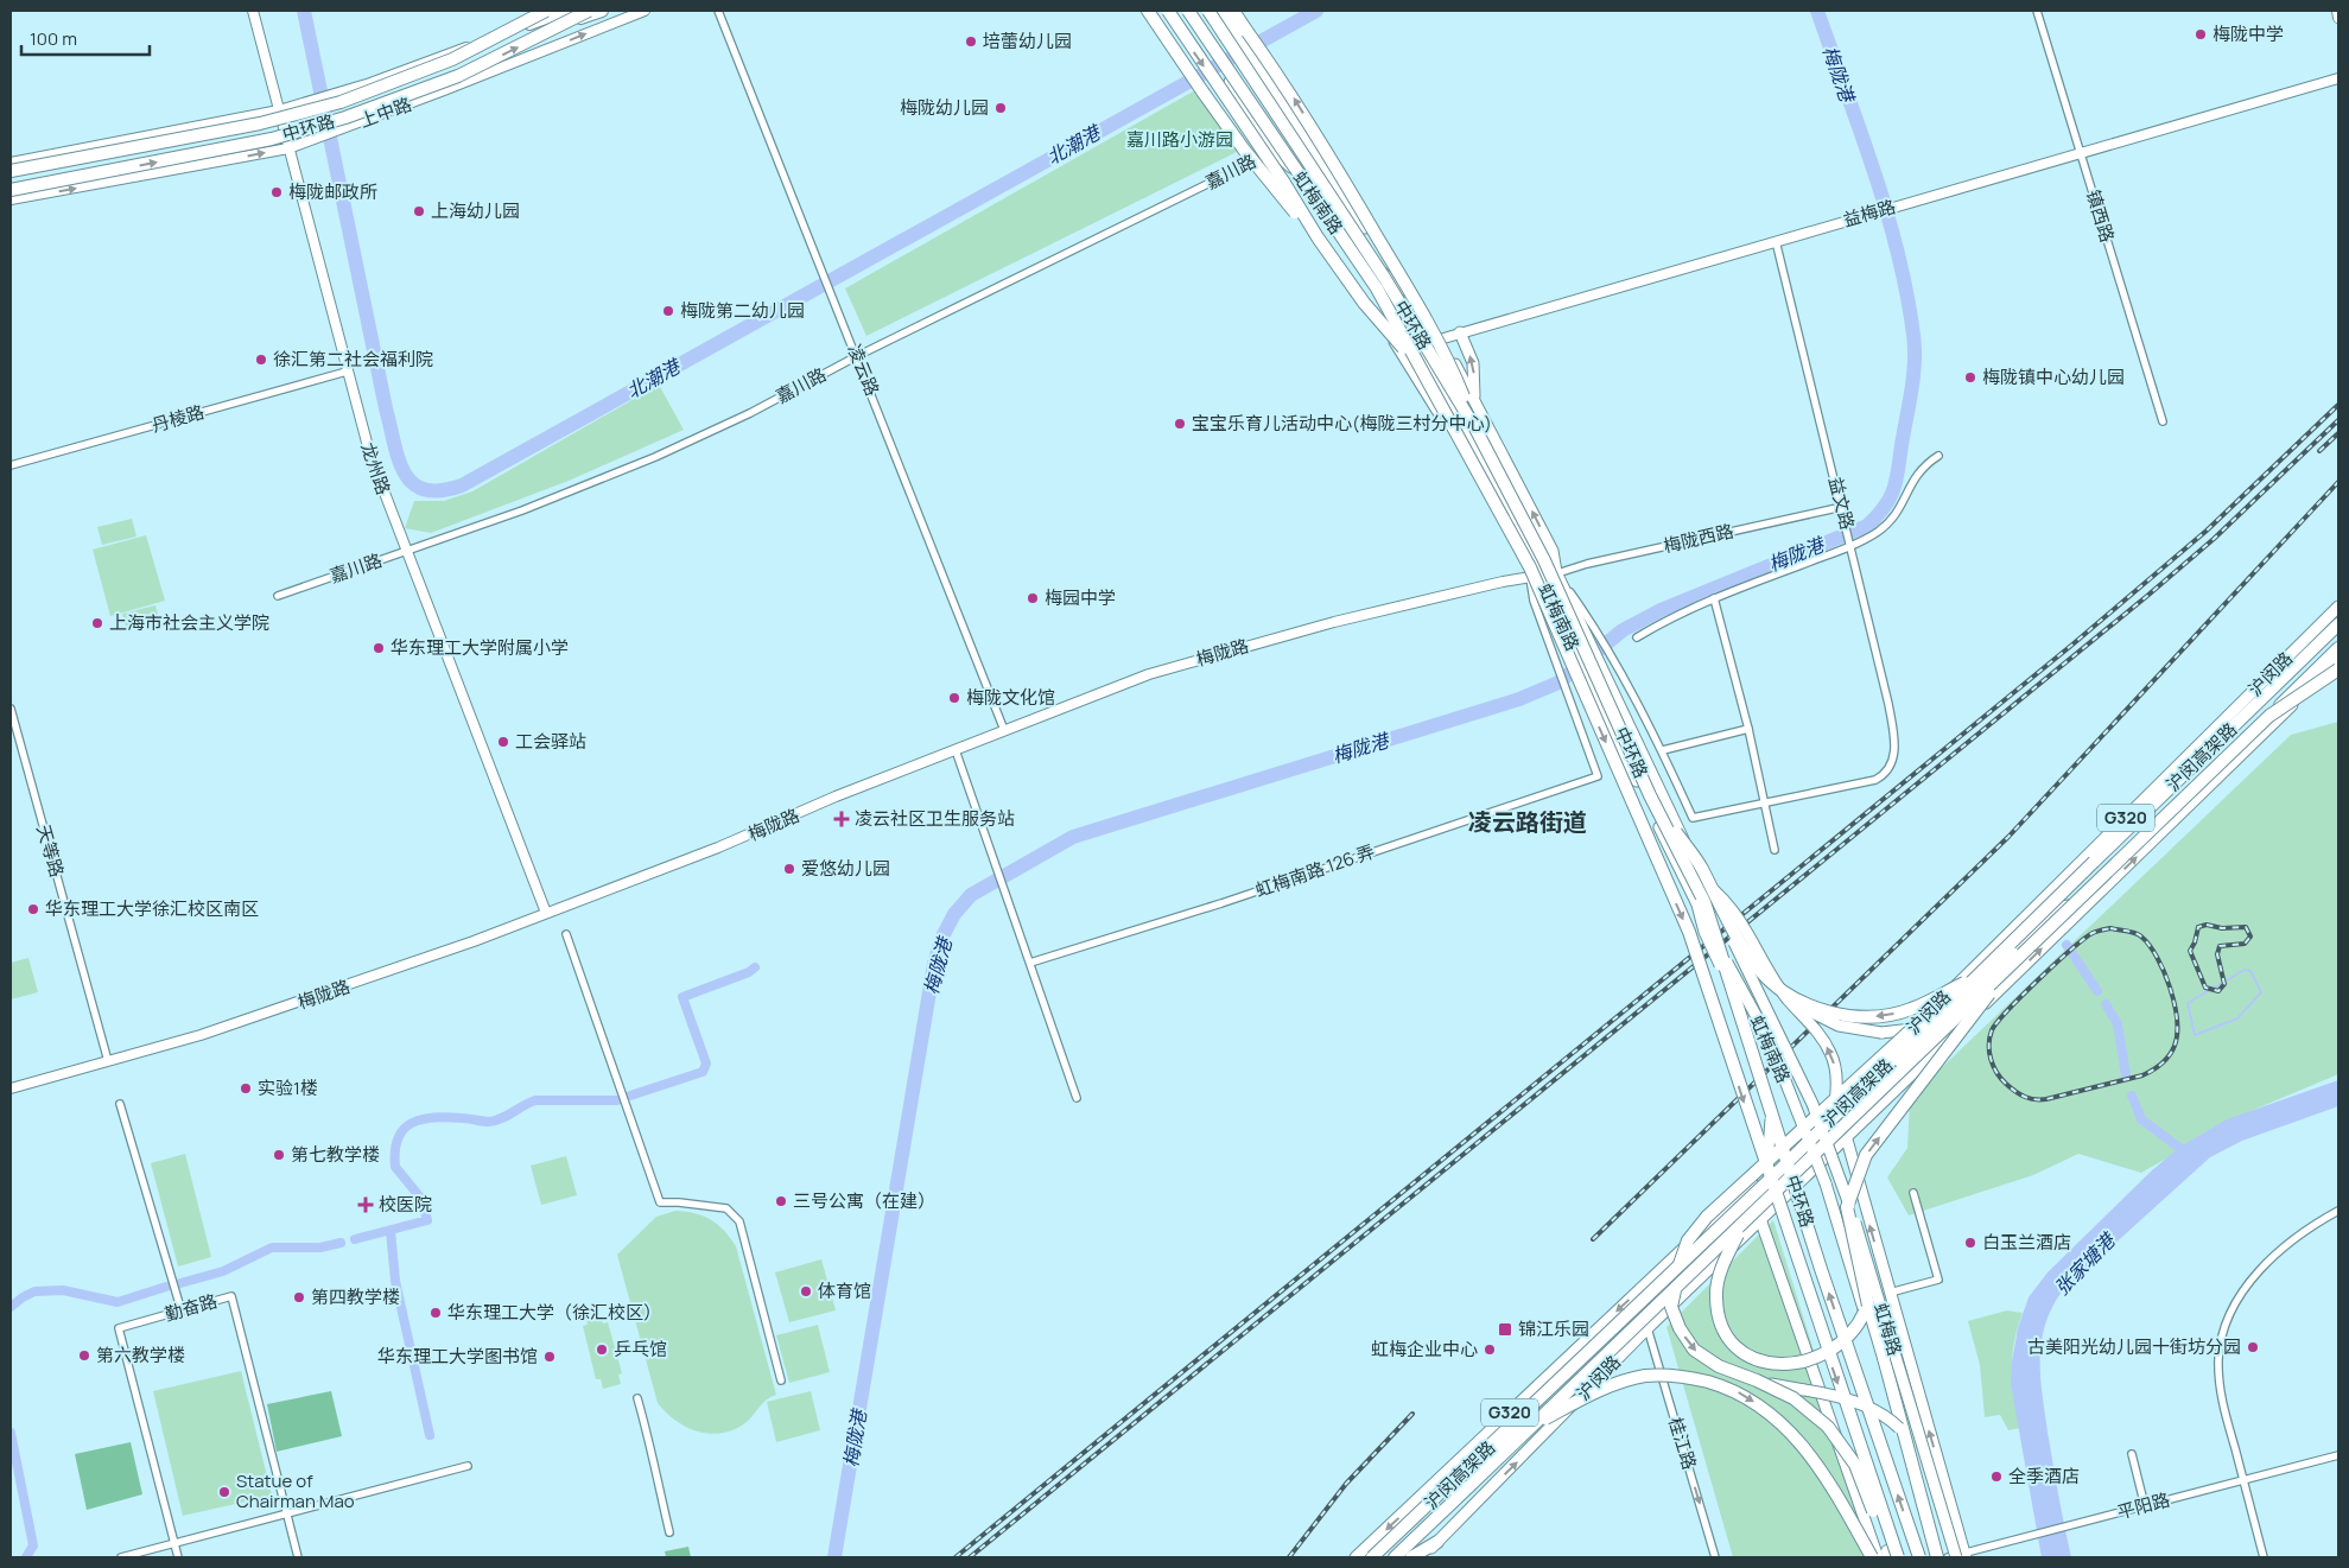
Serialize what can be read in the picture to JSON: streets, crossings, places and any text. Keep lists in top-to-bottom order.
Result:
{
  "streets": {
    "highway": ["中环路", "沪闵高架路"],
    "main road": [
      "虹梅南路",
      "沪闵路",
      "G320",
      "虹梅路"
    ],
    "street": [
      "上中路",
      "嘉川路",
      "益梅路",
      "镇西路",
      "凌云路",
      "丹棱路",
      "龙州路",
      "益文路",
      "梅陇西路",
      "梅陇路",
      "天等路",
      "虹梅南路 126 弄",
      "勤奋路",
      "桂江路",
      "平阳路"
    ]
  },
  "crossings": [
    ["上中路", "龙州路"],
    ["中环路", "虹梅南路"],
    ["嘉川路", "虹梅南路"],
    ["嘉川路", "凌云路"],
    ["嘉川路", "龙州路"],
    ["虹梅南路", "益梅路"],
    ["虹梅南路", "梅陇西路"],
    ["虹梅南路", "梅陇路"],
    ["虹梅南路", "虹梅南路 126 弄"],
    ["虹梅南路", "虹梅路"],
    ["益梅路", "镇西路"],
    ["益梅路", "益文路"],
    ["凌云路", "梅陇路"],
    ["丹棱路", "龙州路"],
    ["龙州路", "梅陇路"],
    ["益文路", "梅陇西路"],
    ["梅陇路", "天等路"],
    ["梅陇路", "虹梅南路 126 弄"],
    ["沪闵路", "沪闵高架路"],
    ["沪闵路", "虹梅路"],
    ["沪闵路", "桂江路"],
    ["虹梅路", "平阳路"]
  ],
  "one_way": ["桂江路"],
  "districts": ["凌云路街道"],
  "water": ["梅陇港", "北潮港", "张家塘港"],
  "parks": ["嘉川路小游园"],
  "places": {
    "other": [
      "梅陇中学",
      "培蕾幼儿园",
      "梅陇幼儿园",
      "梅陇邮政所",
      "上海幼儿园",
      "梅陇第二幼儿园",
      "徐汇第二社会福利院",
      "梅陇镇中心幼儿园",
      "宝宝乐育儿活动中心(梅陇三村分中心)",
      "梅园中学",
      "上海市社会主义学院",
      "华东理工大学附属小学",
      "梅陇文化馆",
      "工会驿站",
      "爱悠幼儿园",
      "华东理工大学徐汇校区南区",
      "实验1楼",
      "第七教学楼",
      "三号公寓（在建）",
      "白玉兰酒店",
      "体育馆",
      "第四教学楼",
      "华东理工大学（徐汇校区）",
      "古美阳光幼儿园十街坊分园",
      "乒乓馆",
      "虹梅企业中心",
      "第六教学楼",
      "华东理工大学图书馆",
      "全季酒店",
      "Statue of Chairman Mao"
    ],
    "health": ["凌云社区卫生服务站", "校医院"],
    "transit": ["锦江乐园"]
  },
  "scale_bar": "100 m"
}
